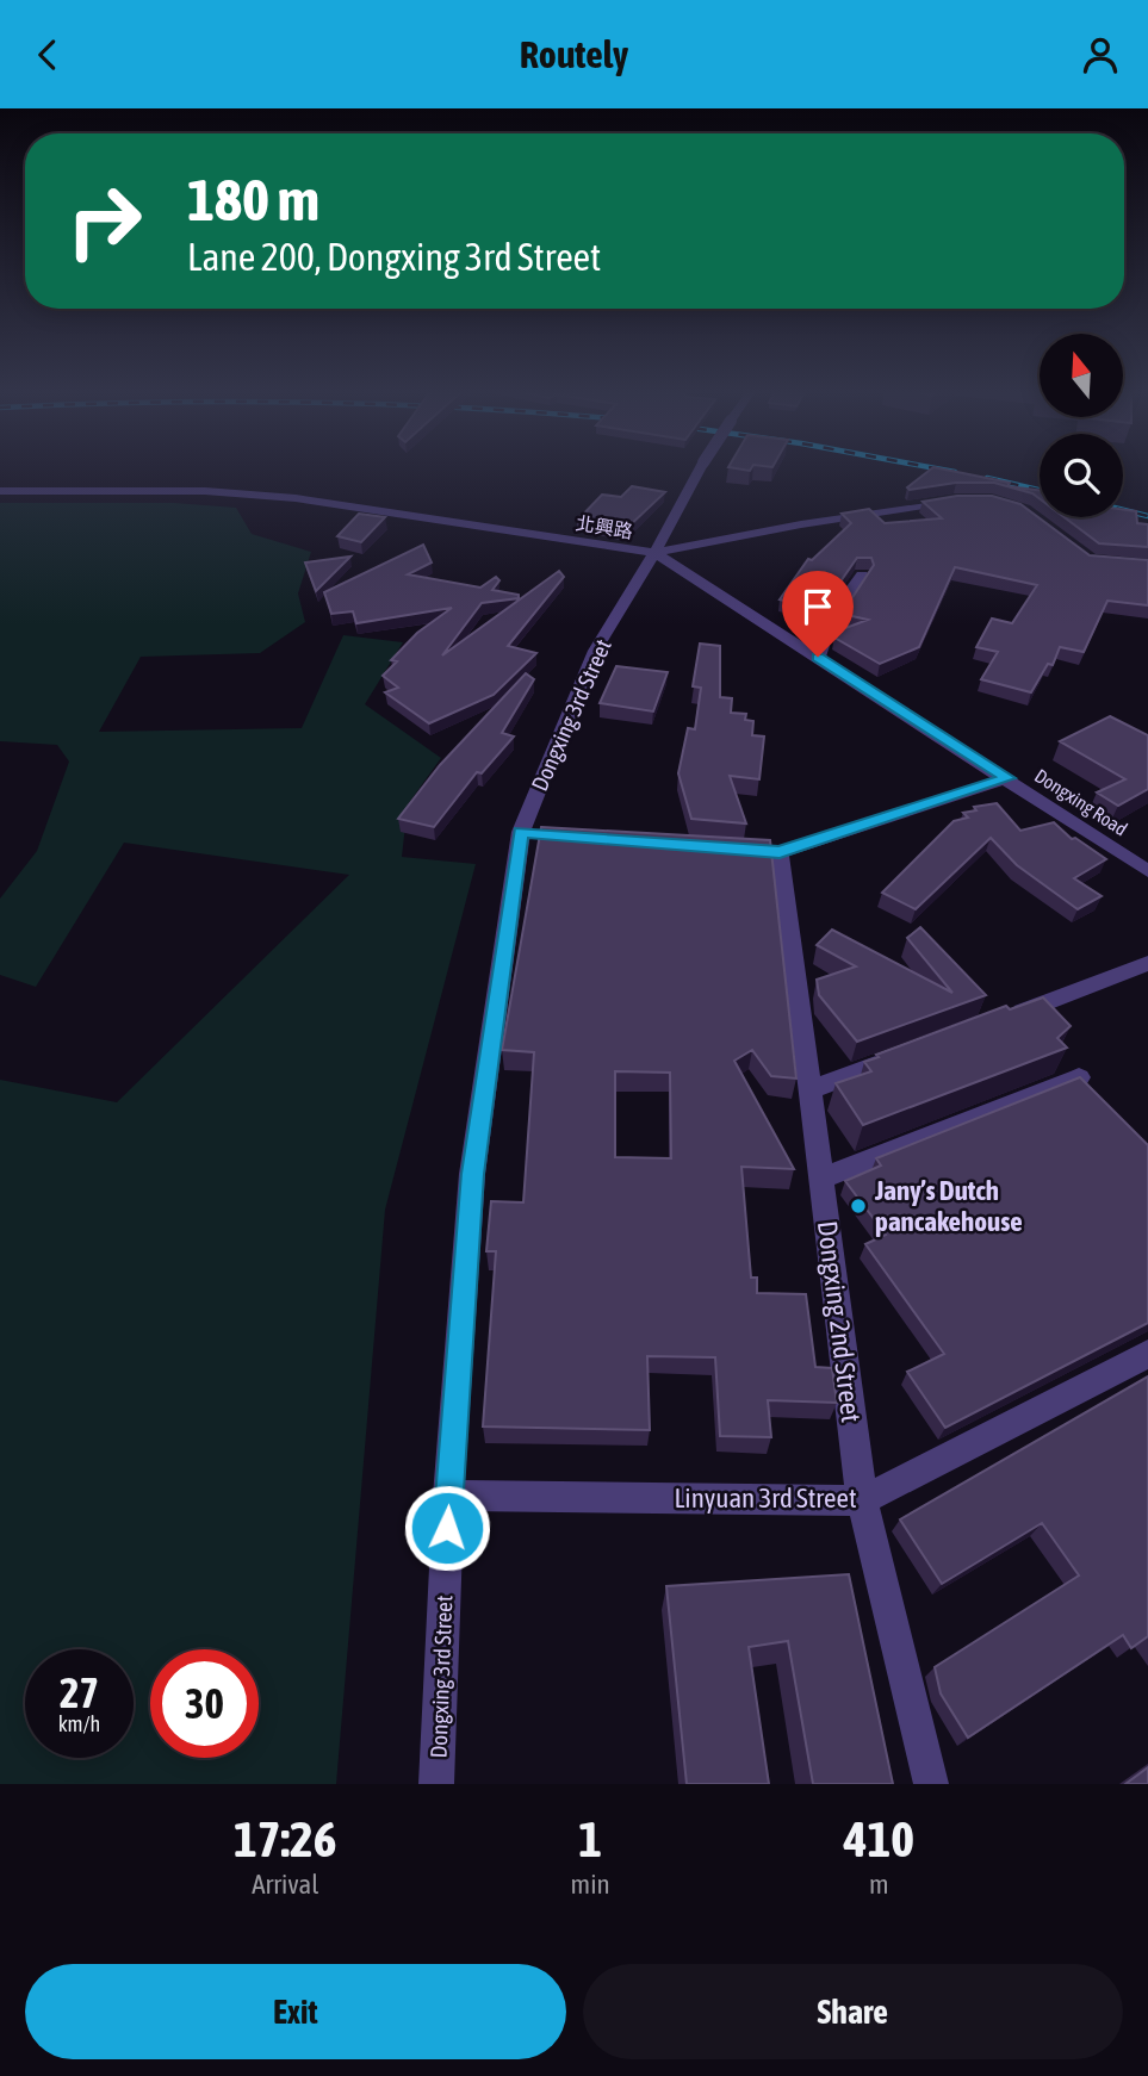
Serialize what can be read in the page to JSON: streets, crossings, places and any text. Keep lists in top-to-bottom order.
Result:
{
  "streets": {
    "street": [
      "北興路",
      "Dongxing 3rd Street",
      "Dongxing Road",
      "Dongxing 2nd Street",
      "Linyuan 3rd Street"
    ]
  },
  "crossings": [
    ["北興路", "Dongxing 3rd Street"],
    ["北興路", "Dongxing Road"],
    ["Dongxing 3rd Street", "Dongxing Road"],
    ["Dongxing 3rd Street", "Linyuan 3rd Street"],
    ["Dongxing 2nd Street", "Linyuan 3rd Street"]
  ],
  "places": ["Jany’s Dutch pancakehouse"],
  "north": "top",
  "page": {
    "header": "Routely",
    "turn": ["180 m", "Lane 200, Dongxing 3rd Street"],
    "speed": "27 km/h",
    "limit": "30",
    "eta": [
      "17:26",
      "Arrival",
      "1",
      "min",
      "410",
      "m"
    ],
    "buttons": ["Exit", "Share"]
  }
}
